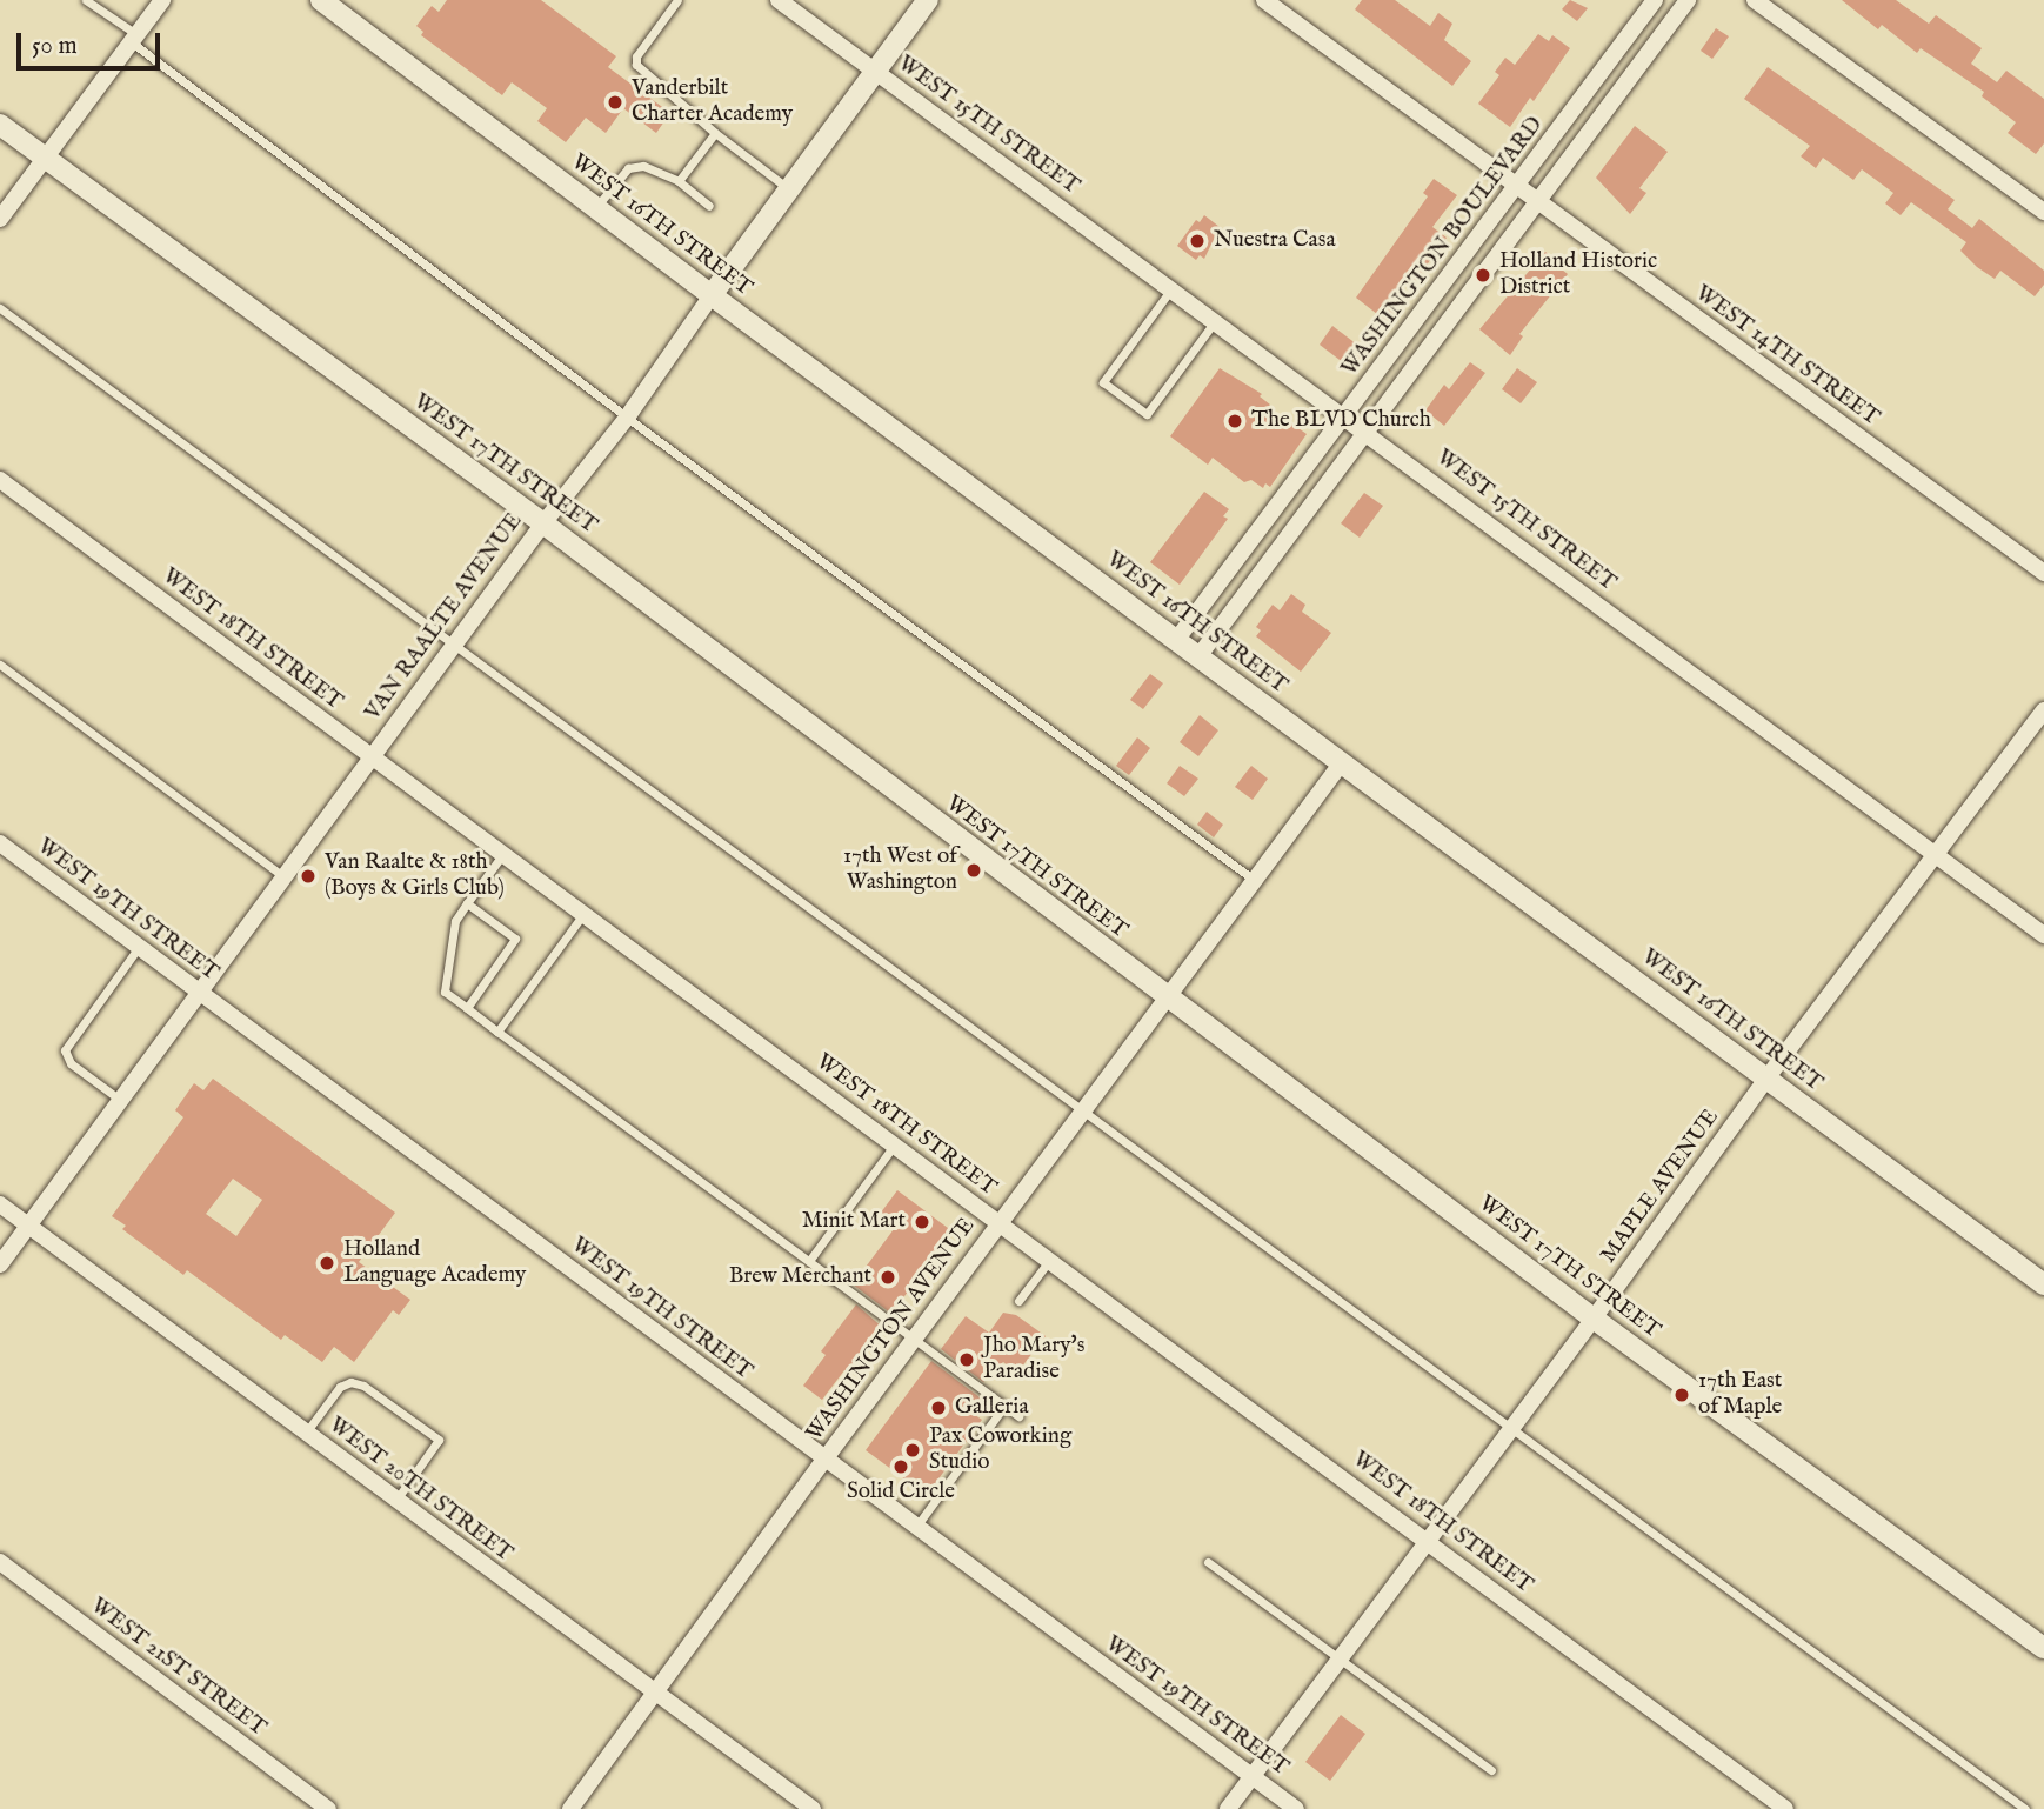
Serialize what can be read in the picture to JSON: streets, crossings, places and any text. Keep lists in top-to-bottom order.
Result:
{
  "streets": {
    "street": [
      "WEST 15TH STREET",
      "WEST 16TH STREET",
      "WASHINGTON BOULEVARD",
      "WEST 14TH STREET",
      "WEST 17TH STREET",
      "VAN RAALTE AVENUE",
      "WEST 18TH STREET",
      "WEST 19TH STREET",
      "MAPLE AVENUE",
      "WASHINGTON AVENUE",
      "WEST 20TH STREET",
      "WEST 21ST STREET"
    ]
  },
  "crossings": [
    ["WEST 15TH STREET", "WASHINGTON BOULEVARD"],
    ["WEST 15TH STREET", "VAN RAALTE AVENUE"],
    ["WEST 15TH STREET", "MAPLE AVENUE"],
    ["WEST 16TH STREET", "WASHINGTON BOULEVARD"],
    ["WEST 16TH STREET", "VAN RAALTE AVENUE"],
    ["WEST 16TH STREET", "MAPLE AVENUE"],
    ["WEST 16TH STREET", "WASHINGTON AVENUE"],
    ["WASHINGTON BOULEVARD", "WEST 14TH STREET"],
    ["WEST 17TH STREET", "VAN RAALTE AVENUE"],
    ["WEST 17TH STREET", "MAPLE AVENUE"],
    ["WEST 17TH STREET", "WASHINGTON AVENUE"],
    ["VAN RAALTE AVENUE", "WEST 18TH STREET"],
    ["VAN RAALTE AVENUE", "WEST 19TH STREET"],
    ["VAN RAALTE AVENUE", "WEST 20TH STREET"],
    ["WEST 18TH STREET", "MAPLE AVENUE"],
    ["WEST 18TH STREET", "WASHINGTON AVENUE"],
    ["WEST 19TH STREET", "MAPLE AVENUE"],
    ["WEST 19TH STREET", "WASHINGTON AVENUE"],
    ["WASHINGTON AVENUE", "WEST 20TH STREET"]
  ],
  "places": [
    "Vanderbilt Charter Academy",
    "Nuestra Casa",
    "Holland Historic District",
    "The BLVD Church",
    "17th West of Washington",
    "Van Raalte & 18th (Boys & Girls Club)",
    "Minit Mart",
    "Holland Language Academy",
    "Brew Merchant",
    "Jho Mary's Paradise",
    "17th East of Maple",
    "Galleria",
    "Pax Coworking Studio",
    "Solid Circle"
  ],
  "scale_bar": "50 m"
}
